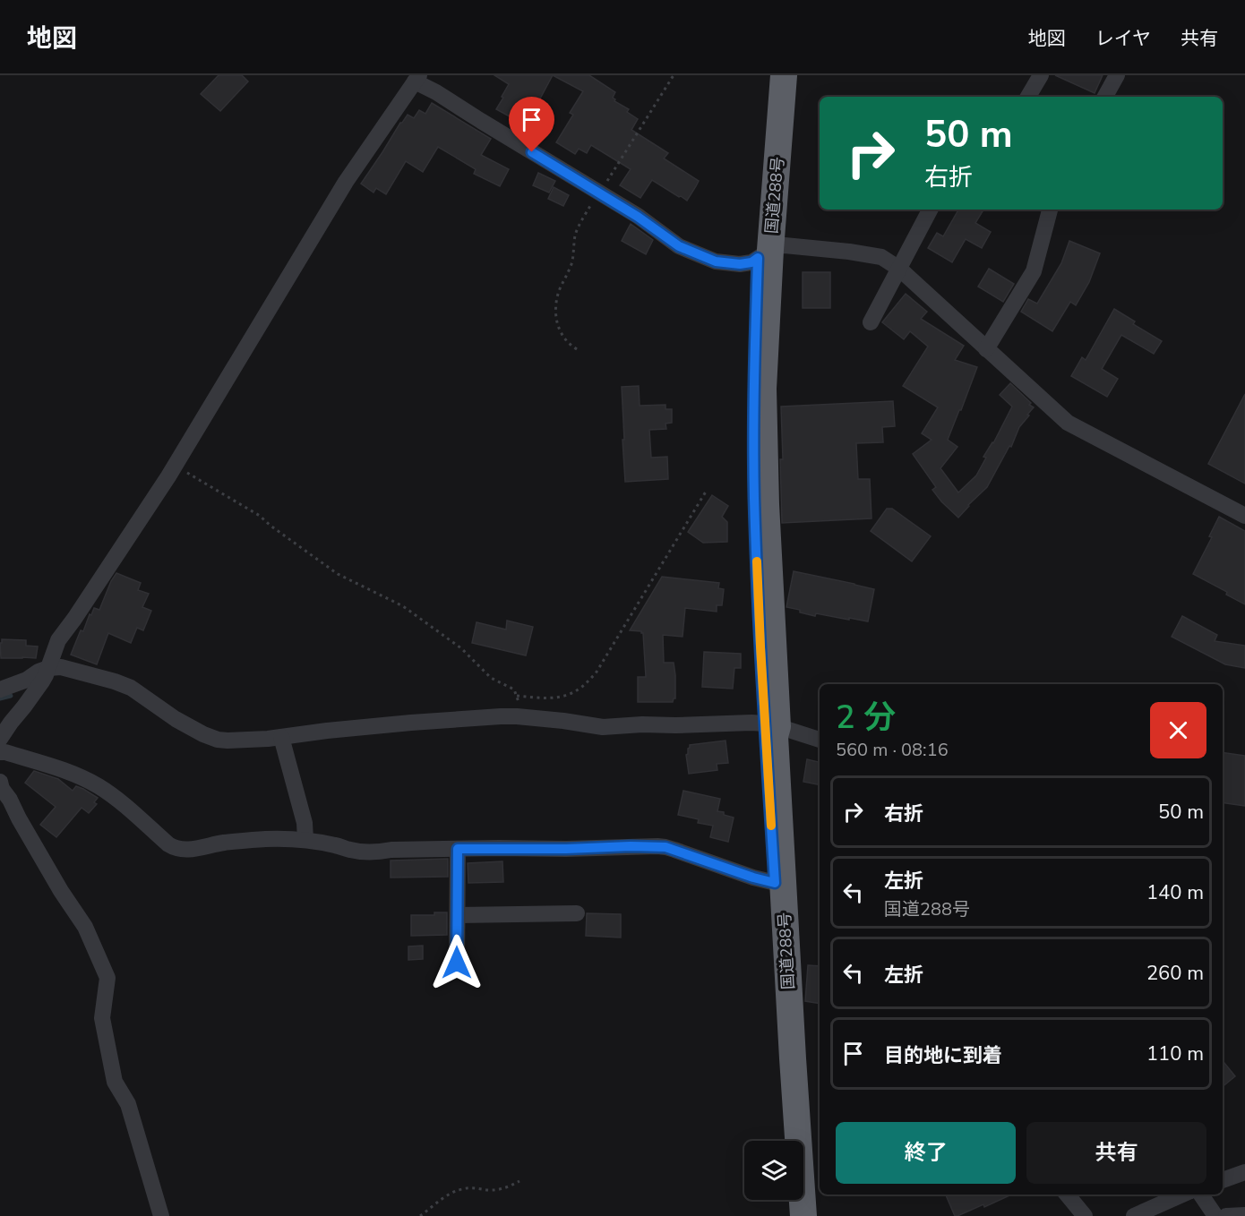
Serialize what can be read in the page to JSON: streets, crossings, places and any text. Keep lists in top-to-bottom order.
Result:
{
  "streets": {
    "highway": ["国道288号"]
  },
  "page": {
    "header": "地図",
    "nav": ["地図", "レイヤ", "共有"],
    "turn": ["50 m", "右折"],
    "heading": ["2 分", "560 m · 08:16"],
    "list": [
      {
        "name": "右折",
        "value": "50 m"
      },
      {
        "name": "左折",
        "note": "国道288号",
        "value": "140 m"
      },
      {
        "name": "左折",
        "value": "260 m"
      },
      {
        "name": "目的地に到着",
        "value": "110 m"
      }
    ],
    "buttons": ["終了", "共有"]
  }
}
